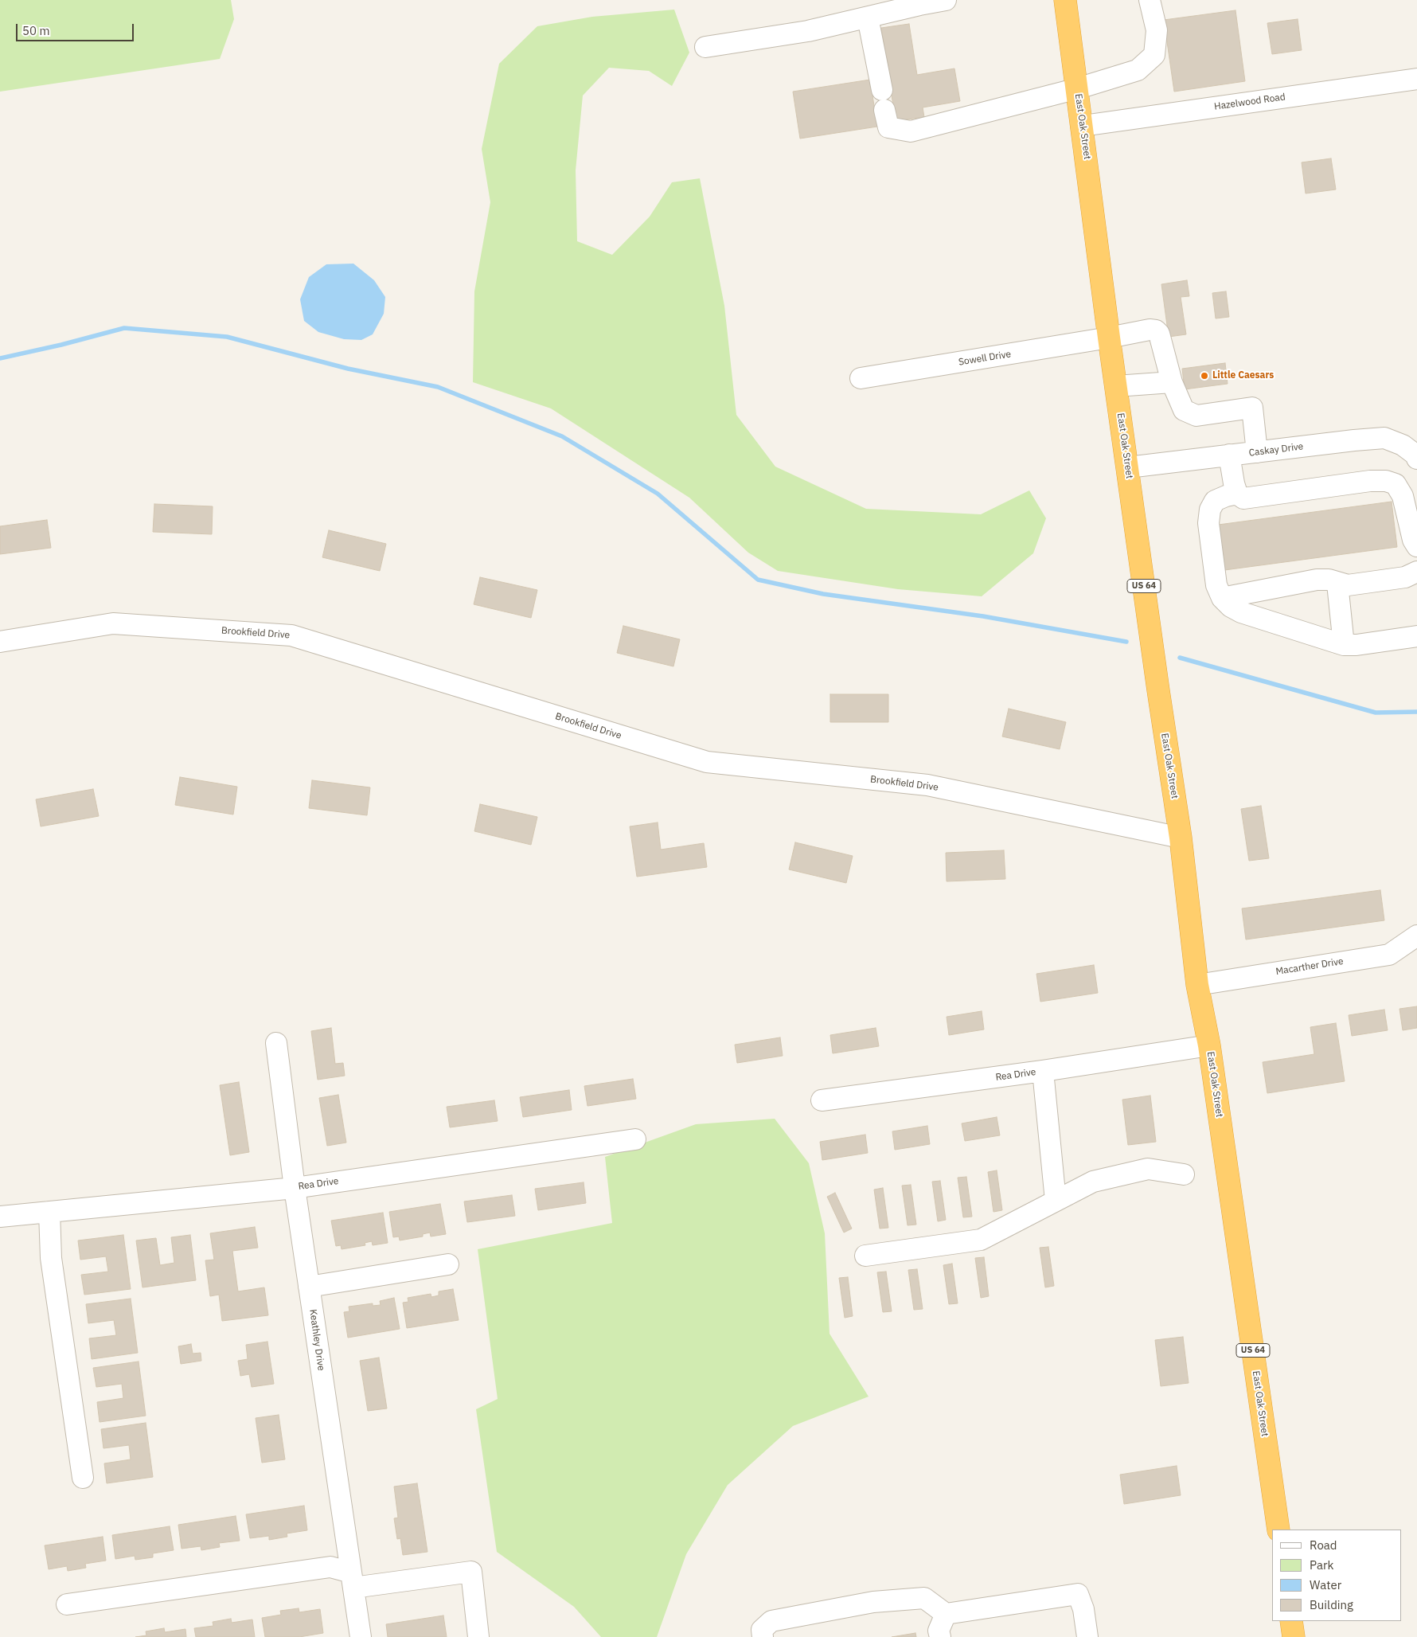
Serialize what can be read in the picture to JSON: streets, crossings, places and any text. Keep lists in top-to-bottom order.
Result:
{
  "streets": {
    "highway": ["East Oak Street", "US 64"],
    "street": [
      "Hazelwood Road",
      "Sowell Drive",
      "Caskay Drive",
      "Brookfield Drive",
      "Macarther Drive",
      "Rea Drive",
      "Keathley Drive"
    ]
  },
  "crossings": [
    ["Hazelwood Road", "East Oak Street"],
    ["East Oak Street", "Sowell Drive"],
    ["East Oak Street", "Caskay Drive"],
    ["East Oak Street", "Brookfield Drive"],
    ["East Oak Street", "Macarther Drive"],
    ["East Oak Street", "Rea Drive"],
    ["Rea Drive", "Keathley Drive"]
  ],
  "places": ["Little Caesars"],
  "legend": [
    "Road",
    "Park",
    "Water",
    "Building"
  ],
  "scale_bar": "50 m"
}
